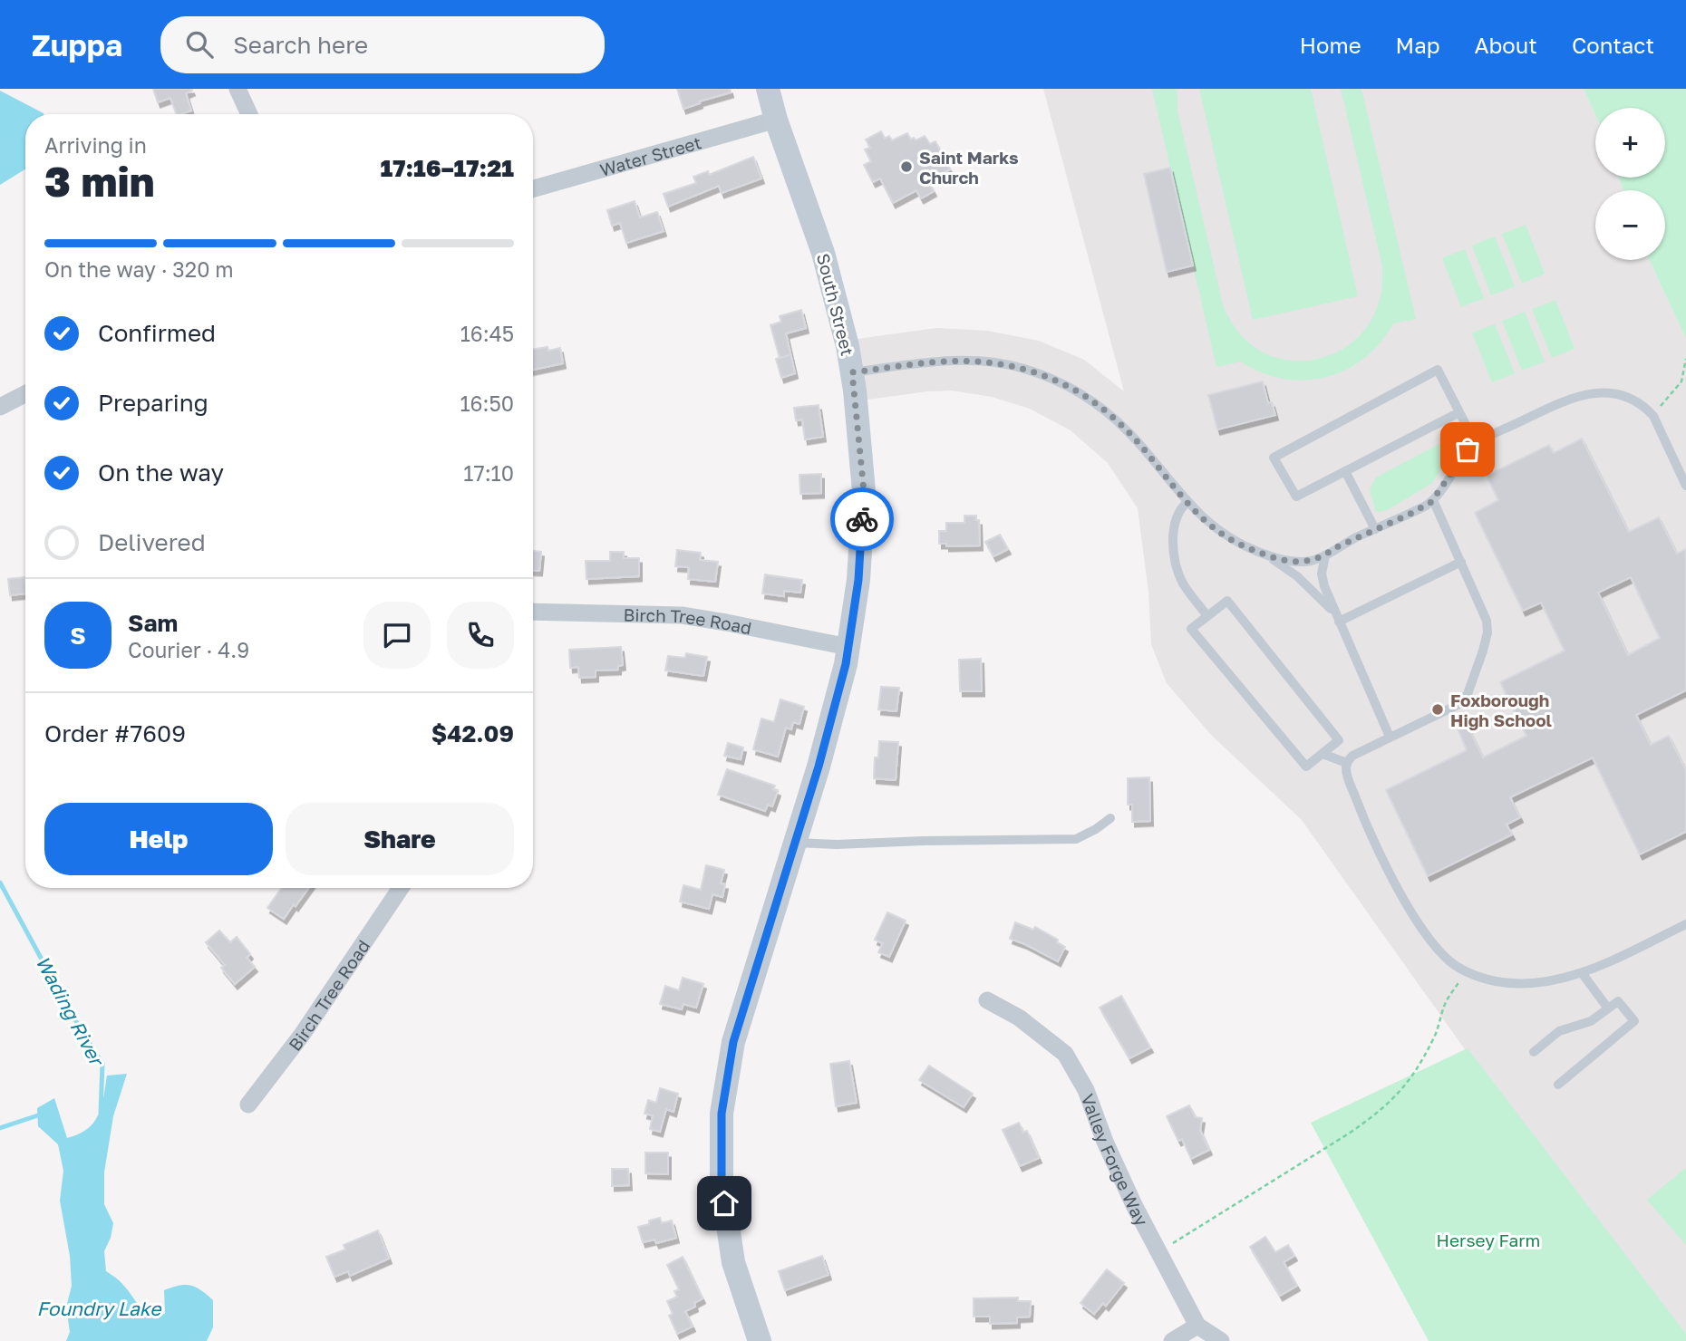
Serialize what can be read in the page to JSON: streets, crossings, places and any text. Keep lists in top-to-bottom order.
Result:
{
  "streets": {
    "main road": ["South Street"],
    "street": ["Water Street", "Birch Tree Road", "Valley Forge Way"]
  },
  "crossings": [
    ["Water Street", "South Street"],
    ["South Street", "Birch Tree Road"]
  ],
  "water": ["Wading River", "Foundry Lake"],
  "parks": ["Hersey Farm"],
  "places": ["Saint Marks Church", "Foxborough High School"],
  "page": {
    "header": "Zuppa",
    "search": "Search here",
    "nav": [
      "Home",
      "Map",
      "About",
      "Contact"
    ],
    "map_buttons": ["+", "−"],
    "heading": ["3 min", "Arriving in", "17:16–17:21"],
    "panel": [
      "Sam",
      "Courier · 4.9",
      "Order #7609",
      "$42.09"
    ],
    "bar": "On the way · 320 m",
    "list": [
      ["Confirmed", "16:45"],
      ["Preparing", "16:50"],
      ["On the way", "17:10"],
      "Delivered"
    ],
    "round": "S",
    "buttons": ["Help", "Share"]
  }
}
